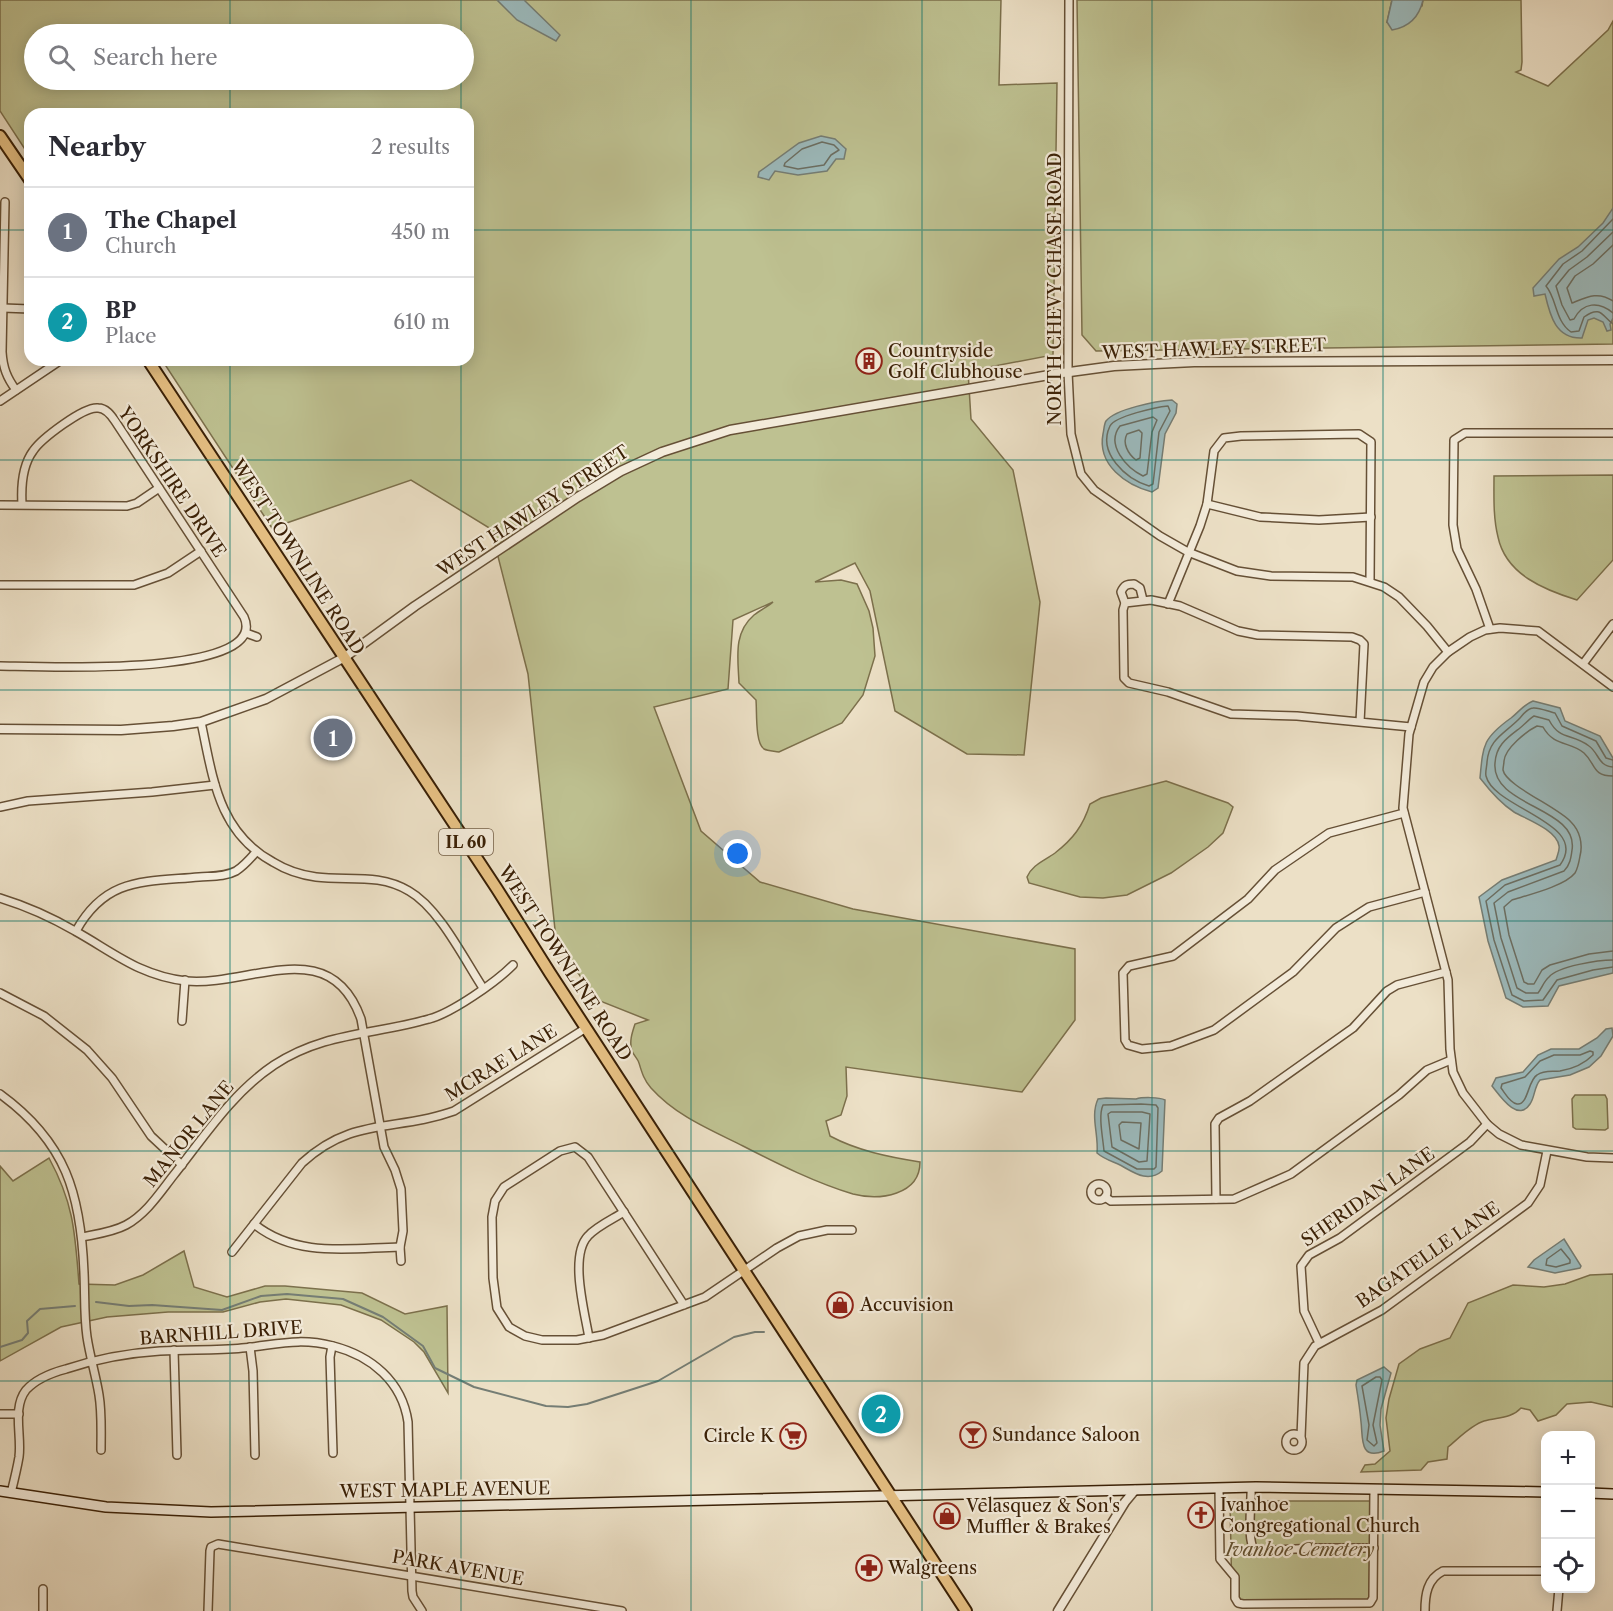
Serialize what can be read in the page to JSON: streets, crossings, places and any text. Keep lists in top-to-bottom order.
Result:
{
  "streets": {
    "main road": ["WEST TOWNLINE ROAD", "IL 60", "WEST MAPLE AVENUE"],
    "street": [
      "NORTH CHEVY CHASE ROAD",
      "WEST HAWLEY STREET",
      "YORKSHIRE DRIVE",
      "MCRAE LANE",
      "MANOR LANE",
      "SHERIDAN LANE",
      "BAGATELLE LANE",
      "BARNHILL DRIVE",
      "PARK AVENUE"
    ]
  },
  "crossings": [
    ["NORTH CHEVY CHASE ROAD", "WEST HAWLEY STREET"],
    ["WEST HAWLEY STREET", "WEST TOWNLINE ROAD"],
    ["WEST TOWNLINE ROAD", "IL 60"],
    ["WEST TOWNLINE ROAD", "MCRAE LANE"],
    ["WEST TOWNLINE ROAD", "WEST MAPLE AVENUE"],
    ["IL 60", "WEST MAPLE AVENUE"],
    ["SHERIDAN LANE", "BAGATELLE LANE"],
    ["BARNHILL DRIVE", "WEST MAPLE AVENUE"],
    ["BARNHILL DRIVE", "PARK AVENUE"]
  ],
  "parks": ["Ivanhoe Cemetery"],
  "places": {
    "building": ["Countryside Golf Clubhouse"],
    "shop": ["Accuvision", "Velasquez & Son's Muffler & Brakes"],
    "bar": ["Sundance Saloon"],
    "supermarket": ["Circle K"],
    "church": ["Ivanhoe Congregational Church"],
    "pharmacy": ["Walgreens"]
  },
  "page": {
    "search": "Search here",
    "heading": ["Nearby", "2 results"],
    "list": [
      {
        "mark": "1",
        "name": "The Chapel",
        "note": "Church",
        "value": "450 m"
      },
      {
        "mark": "2",
        "name": "BP",
        "note": "Place",
        "value": "610 m"
      }
    ],
    "pins": ["1", "2"],
    "map_buttons": ["+", "−"]
  }
}
